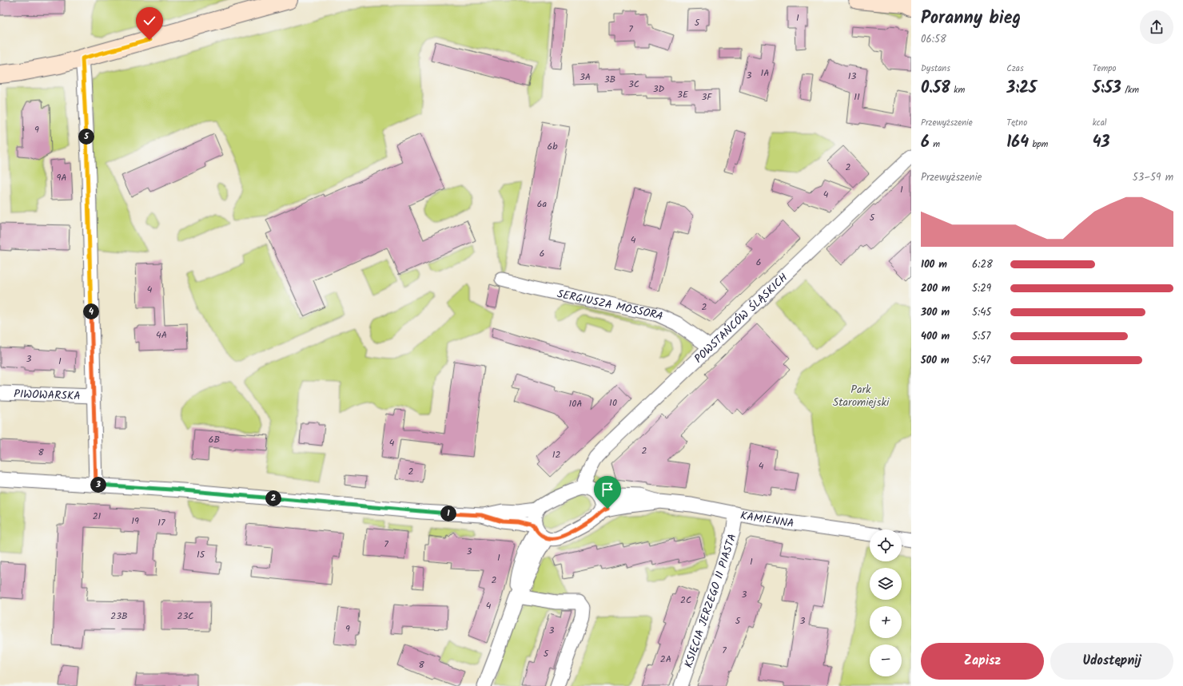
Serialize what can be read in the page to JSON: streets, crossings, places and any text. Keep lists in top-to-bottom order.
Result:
{
  "streets": {
    "street": [
      "SERGIUSZA MOSSORA",
      "POWSTAŃCÓW ŚLĄSKICH",
      "PIWOWARSKA",
      "KAMIENNA",
      "KSIĘCIA JERZEGO II PIASTA"
    ]
  },
  "crossings": [
    ["SERGIUSZA MOSSORA", "POWSTAŃCÓW ŚLĄSKICH"],
    ["KAMIENNA", "KSIĘCIA JERZEGO II PIASTA"]
  ],
  "parks": ["Park Staromiejski"],
  "house_numbers": [
    "1",
    "5",
    "7",
    "1A",
    "3",
    "13",
    "3A",
    "3B",
    "3C",
    "3D",
    "3E",
    "3F",
    "11",
    "9",
    "6b",
    "2",
    "9A",
    "1",
    "4",
    "6a",
    "5",
    "4",
    "6",
    "6",
    "4",
    "2",
    "4A",
    "3",
    "1",
    "10",
    "10A",
    "6B",
    "4",
    "2",
    "8",
    "12",
    "4",
    "2",
    "21",
    "19",
    "17",
    "7",
    "3",
    "15",
    "1",
    "1",
    "2",
    "3",
    "2C",
    "4",
    "23B",
    "23C",
    "5",
    "3",
    "9",
    "3",
    "7",
    "5",
    "2A",
    "8"
  ],
  "page": {
    "heading": ["Poranny bieg", "06:58"],
    "stats": [
      ["Dystans", "0.58 km"],
      ["Czas", "3:25"],
      ["Tempo", "5:53 /km"],
      ["Przewyższenie", "6 m"],
      ["Tętno", "164 bpm"],
      ["kcal", "43"]
    ],
    "pins": [
      "5",
      "4",
      "3",
      "2",
      "1"
    ],
    "chart": ["Przewyższenie", "53–59 m"],
    "list": [
      {
        "name": "100 m",
        "note": "6:28"
      },
      {
        "name": "200 m",
        "note": "5:29"
      },
      {
        "name": "300 m",
        "note": "5:45"
      },
      {
        "name": "400 m",
        "note": "5:57"
      },
      {
        "name": "500 m",
        "note": "5:47"
      }
    ],
    "map_buttons": ["+", "−"],
    "buttons": ["Zapisz", "Udostępnij"]
  }
}
